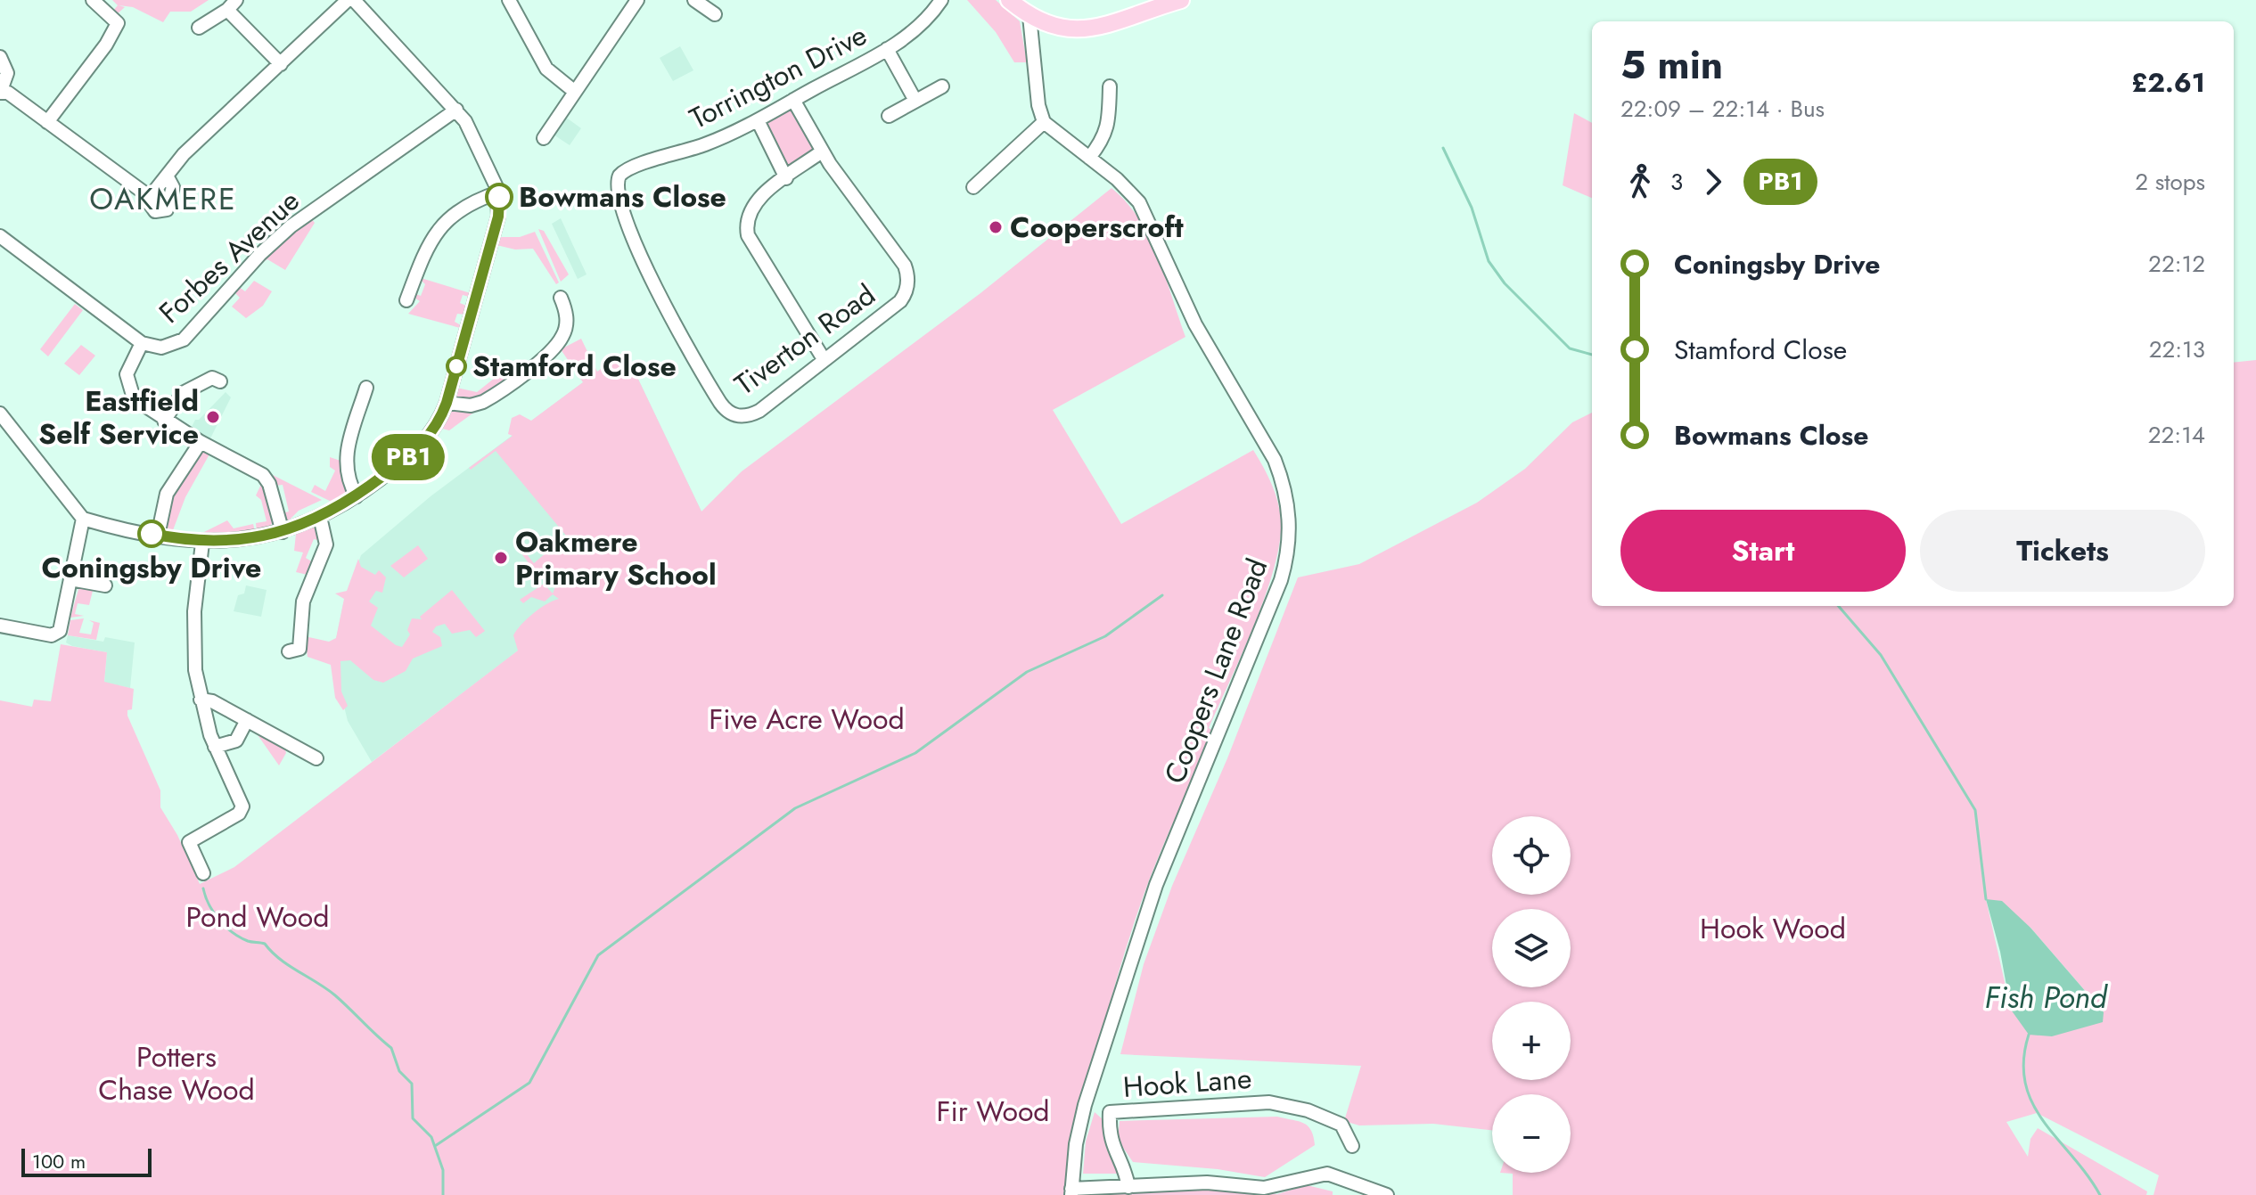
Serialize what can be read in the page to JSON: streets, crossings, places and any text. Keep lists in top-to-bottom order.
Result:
{
  "streets": {
    "street": [
      "Torrington Drive",
      "Forbes Avenue",
      "Tiverton Road",
      "Coopers Lane Road",
      "Hook Lane"
    ]
  },
  "crossings": [
    ["Torrington Drive", "Tiverton Road"]
  ],
  "districts": ["OAKMERE"],
  "water": ["Fish Pond"],
  "parks": [
    "Five Acre Wood",
    "Pond Wood",
    "Hook Wood",
    "Potters Chase Wood",
    "Fir Wood"
  ],
  "places": [
    "Bowmans Close",
    "Cooperscroft",
    "Stamford Close",
    "Eastfield Self Service",
    "Coningsby Drive",
    "Oakmere Primary School"
  ],
  "lines": ["bus line PB1"],
  "scale_bar": "100 m",
  "page": {
    "on_map": "PB1",
    "heading": ["5 min", "22:09 – 22:14 · Bus", "£2.61"],
    "legs": ["3", "PB1", "2 stops"],
    "list": [
      {
        "name": "Coningsby Drive",
        "value": "22:12"
      },
      {
        "name": "Stamford Close",
        "value": "22:13"
      },
      {
        "name": "Bowmans Close",
        "value": "22:14"
      }
    ],
    "buttons": ["Start", "Tickets"],
    "map_buttons": ["+", "−"],
    "scale": "100 m"
  }
}
